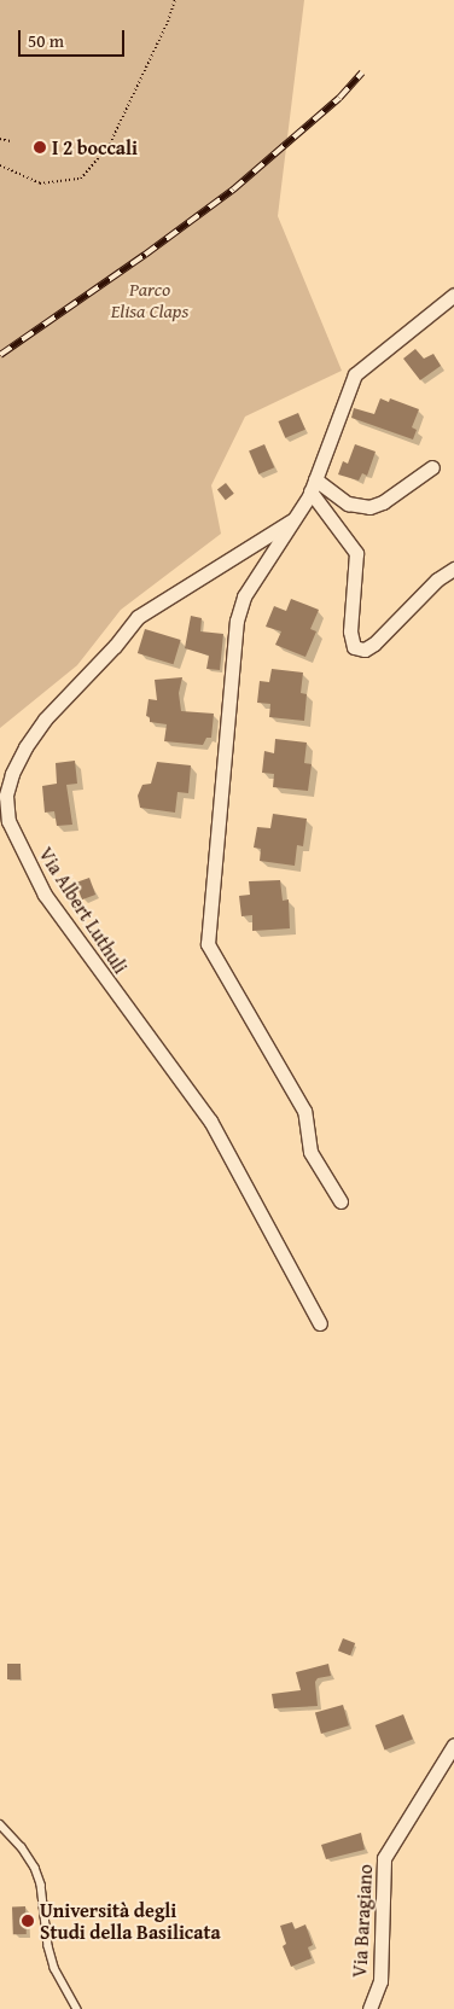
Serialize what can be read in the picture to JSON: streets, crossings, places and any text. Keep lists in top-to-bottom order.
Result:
{
  "streets": {
    "street": ["Via Albert Luthuli", "Via Baragiano"]
  },
  "parks": ["Parco Elisa Claps"],
  "places": ["I 2 boccali", "Università degli Studi della Basilicata"],
  "scale_bar": "50 m"
}
